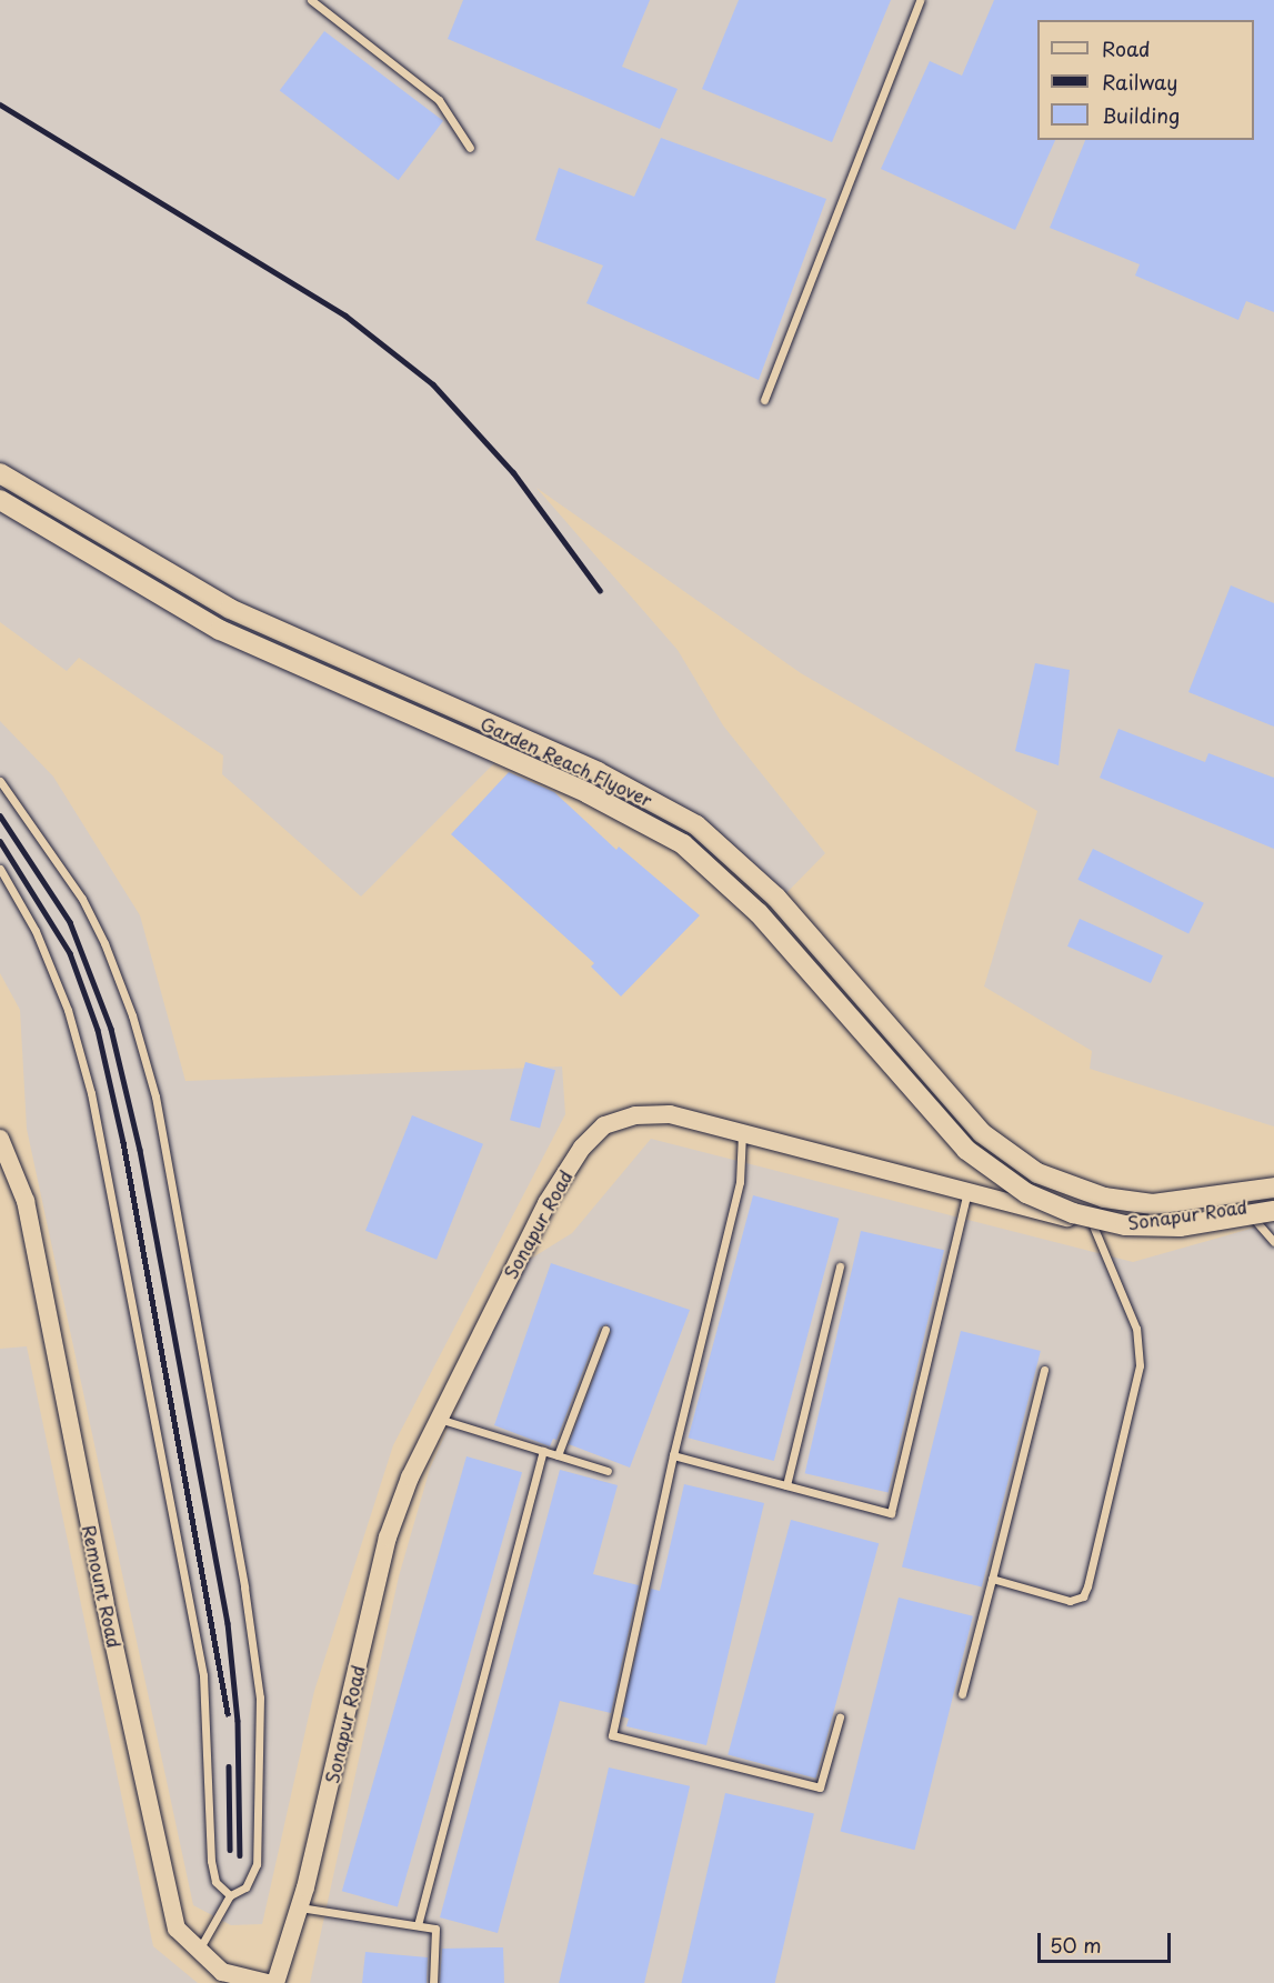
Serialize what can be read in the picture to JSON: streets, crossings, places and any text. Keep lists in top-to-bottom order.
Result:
{
  "streets": {
    "main road": ["Garden Reach Flyover"],
    "street": ["Sonapur Road", "Remount Road"]
  },
  "legend": ["Road", "Railway", "Building"],
  "scale_bar": "50 m"
}
